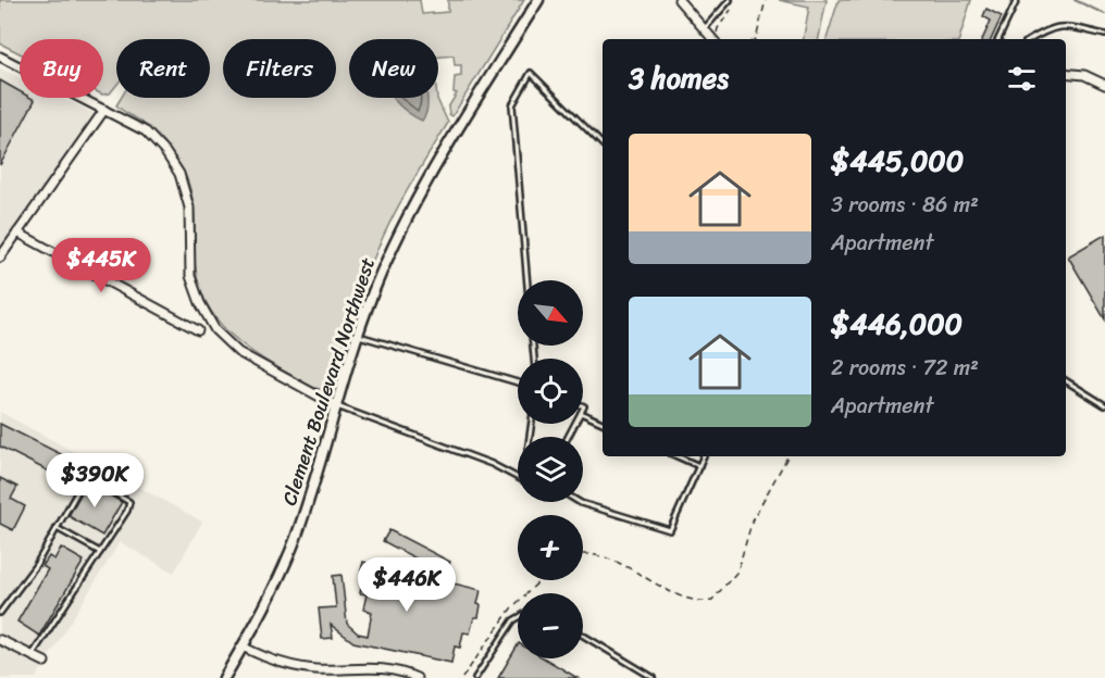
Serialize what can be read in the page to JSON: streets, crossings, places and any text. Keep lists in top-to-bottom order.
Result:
{
  "streets": {
    "street": ["Clement Boulevard Northwest"]
  },
  "north": "bottom right",
  "page": {
    "chip": [
      "Buy",
      "Rent",
      "Filters",
      "New"
    ],
    "heading": "3 homes",
    "list": [
      {
        "name": "$445,000",
        "note": "3 rooms · 86 m² · Apartment"
      },
      {
        "name": "$446,000",
        "note": "2 rooms · 72 m² · Apartment"
      }
    ],
    "price": ["$445K", "$390K", "$446K"],
    "map_buttons": ["+", "−"]
  }
}
